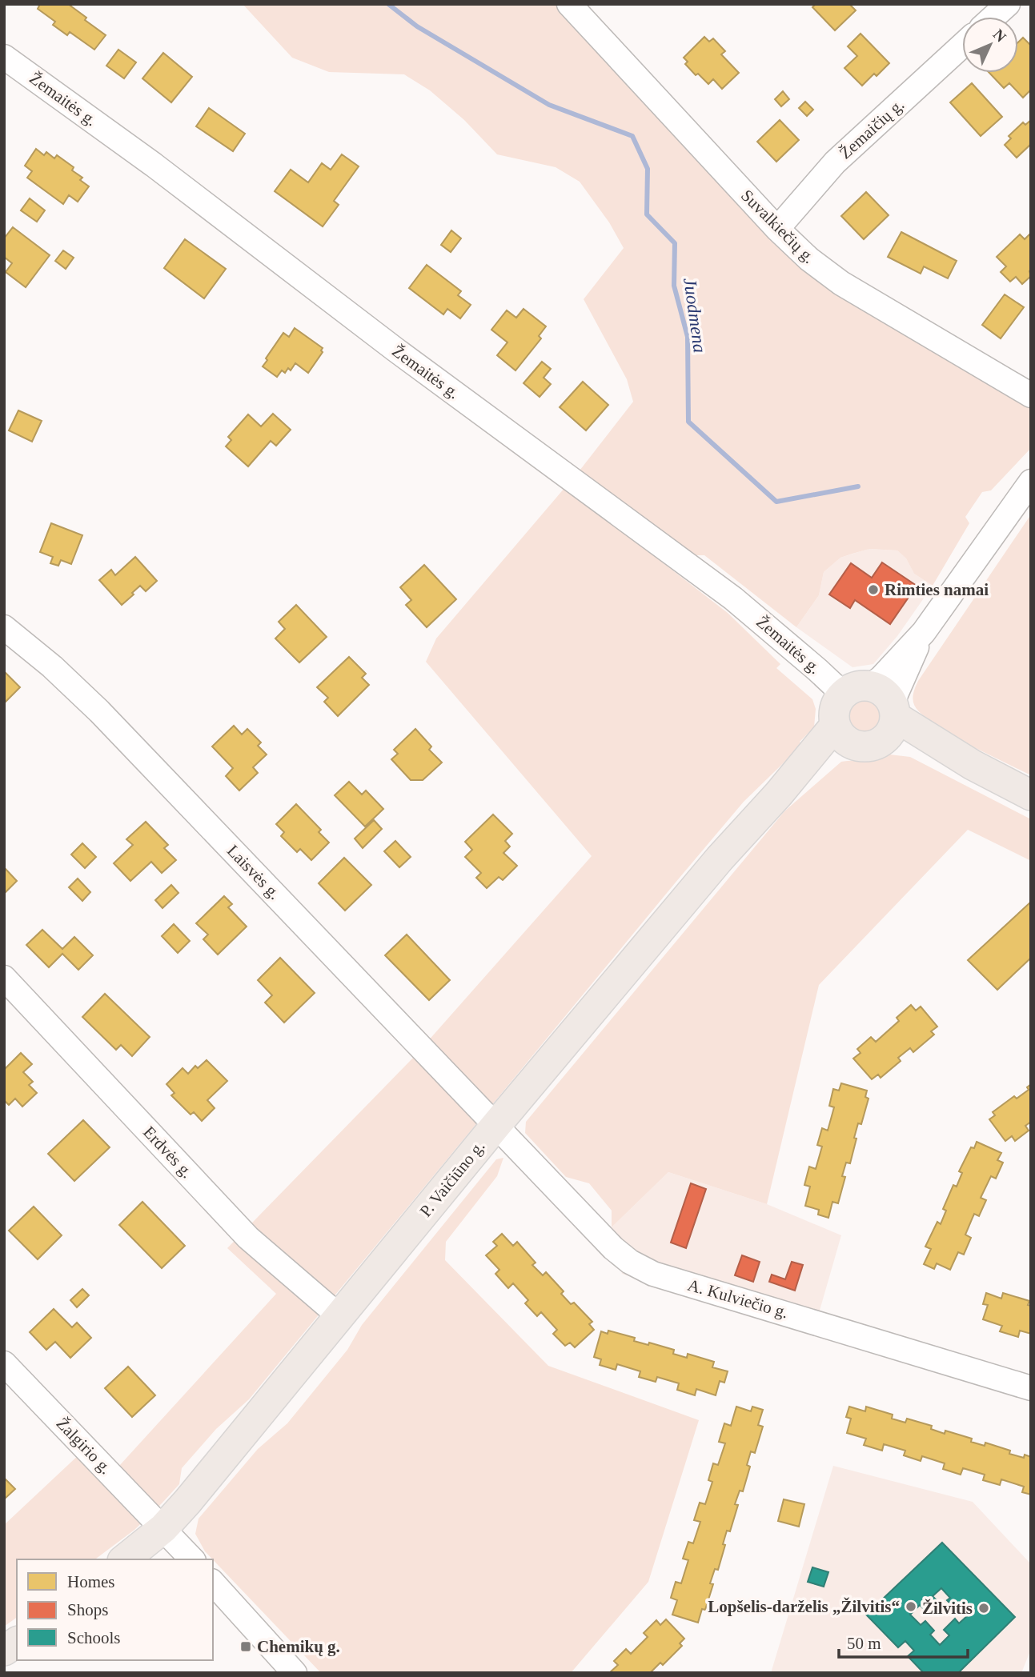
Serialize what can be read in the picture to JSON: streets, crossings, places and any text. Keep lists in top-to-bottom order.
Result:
{
  "streets": {
    "main road": ["P. Vaičiūno g."],
    "street": [
      "Žemaitės g.",
      "Žemaičių g.",
      "Suvalkiečių g.",
      "Laisvės g.",
      "Erdvės g.",
      "A. Kulviečio g.",
      "Žalgirio g."
    ]
  },
  "crossings": [
    ["Žemaitės g.", "P. Vaičiūno g."],
    ["Žemaičių g.", "Suvalkiečių g."],
    ["Laisvės g.", "P. Vaičiūno g."],
    ["Laisvės g.", "A. Kulviečio g."],
    ["Erdvės g.", "P. Vaičiūno g."],
    ["P. Vaičiūno g.", "A. Kulviečio g."],
    ["P. Vaičiūno g.", "Žalgirio g."]
  ],
  "water": ["Juodmena"],
  "places": {
    "other": ["Rimties namai", "Lopšelis-darželis „Žilvitis“", "Žilvitis"],
    "transit": ["Chemikų g."]
  },
  "legend": ["Homes", "Shops", "Schools"],
  "scale_bar": "50 m",
  "north": "top right"
}
